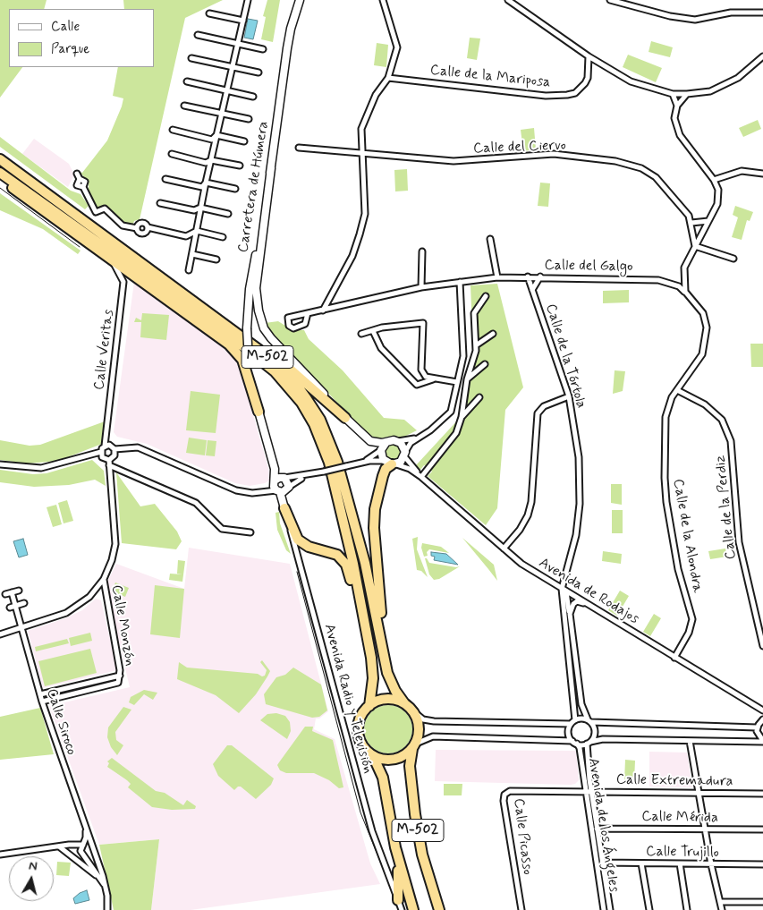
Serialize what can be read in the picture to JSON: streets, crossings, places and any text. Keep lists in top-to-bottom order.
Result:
{
  "streets": {
    "highway": ["M-502"],
    "main road": ["Carretera de Húmera", "Avenida Radio y Televisión"],
    "street": [
      "Calle de la Mariposa",
      "Calle del Ciervo",
      "Calle del Galgo",
      "Calle Veritas",
      "Calle de la Tórtola",
      "Calle de la Perdiz",
      "Calle de la Alondra",
      "Avenida de Rodajos",
      "Calle Monzón",
      "Calle Siroco",
      "Calle Extremadura",
      "Calle Mérida",
      "Avenida de los Ángeles",
      "Calle Picasso",
      "Calle Trujillo"
    ]
  },
  "crossings": [
    ["Carretera de Húmera", "M-502"],
    ["Calle del Galgo", "Calle de la Tórtola"],
    ["Calle del Galgo", "Calle de la Alondra"],
    ["Calle Veritas", "M-502"],
    ["Calle de la Tórtola", "Avenida de Rodajos"],
    ["M-502", "Avenida de Rodajos"],
    ["M-502", "Avenida Radio y Televisión"],
    ["Calle de la Perdiz", "Calle de la Alondra"],
    ["Calle de la Alondra", "Avenida de Rodajos"],
    ["Avenida de Rodajos", "Avenida Radio y Televisión"],
    ["Calle Monzón", "Calle Siroco"],
    ["Calle Extremadura", "Avenida de los Ángeles"],
    ["Calle Extremadura", "Calle Picasso"],
    ["Calle Mérida", "Avenida de los Ángeles"],
    ["Avenida de los Ángeles", "Calle Picasso"],
    ["Avenida de los Ángeles", "Calle Trujillo"]
  ],
  "legend": ["Calle", "Parque"],
  "north": "top"
}
